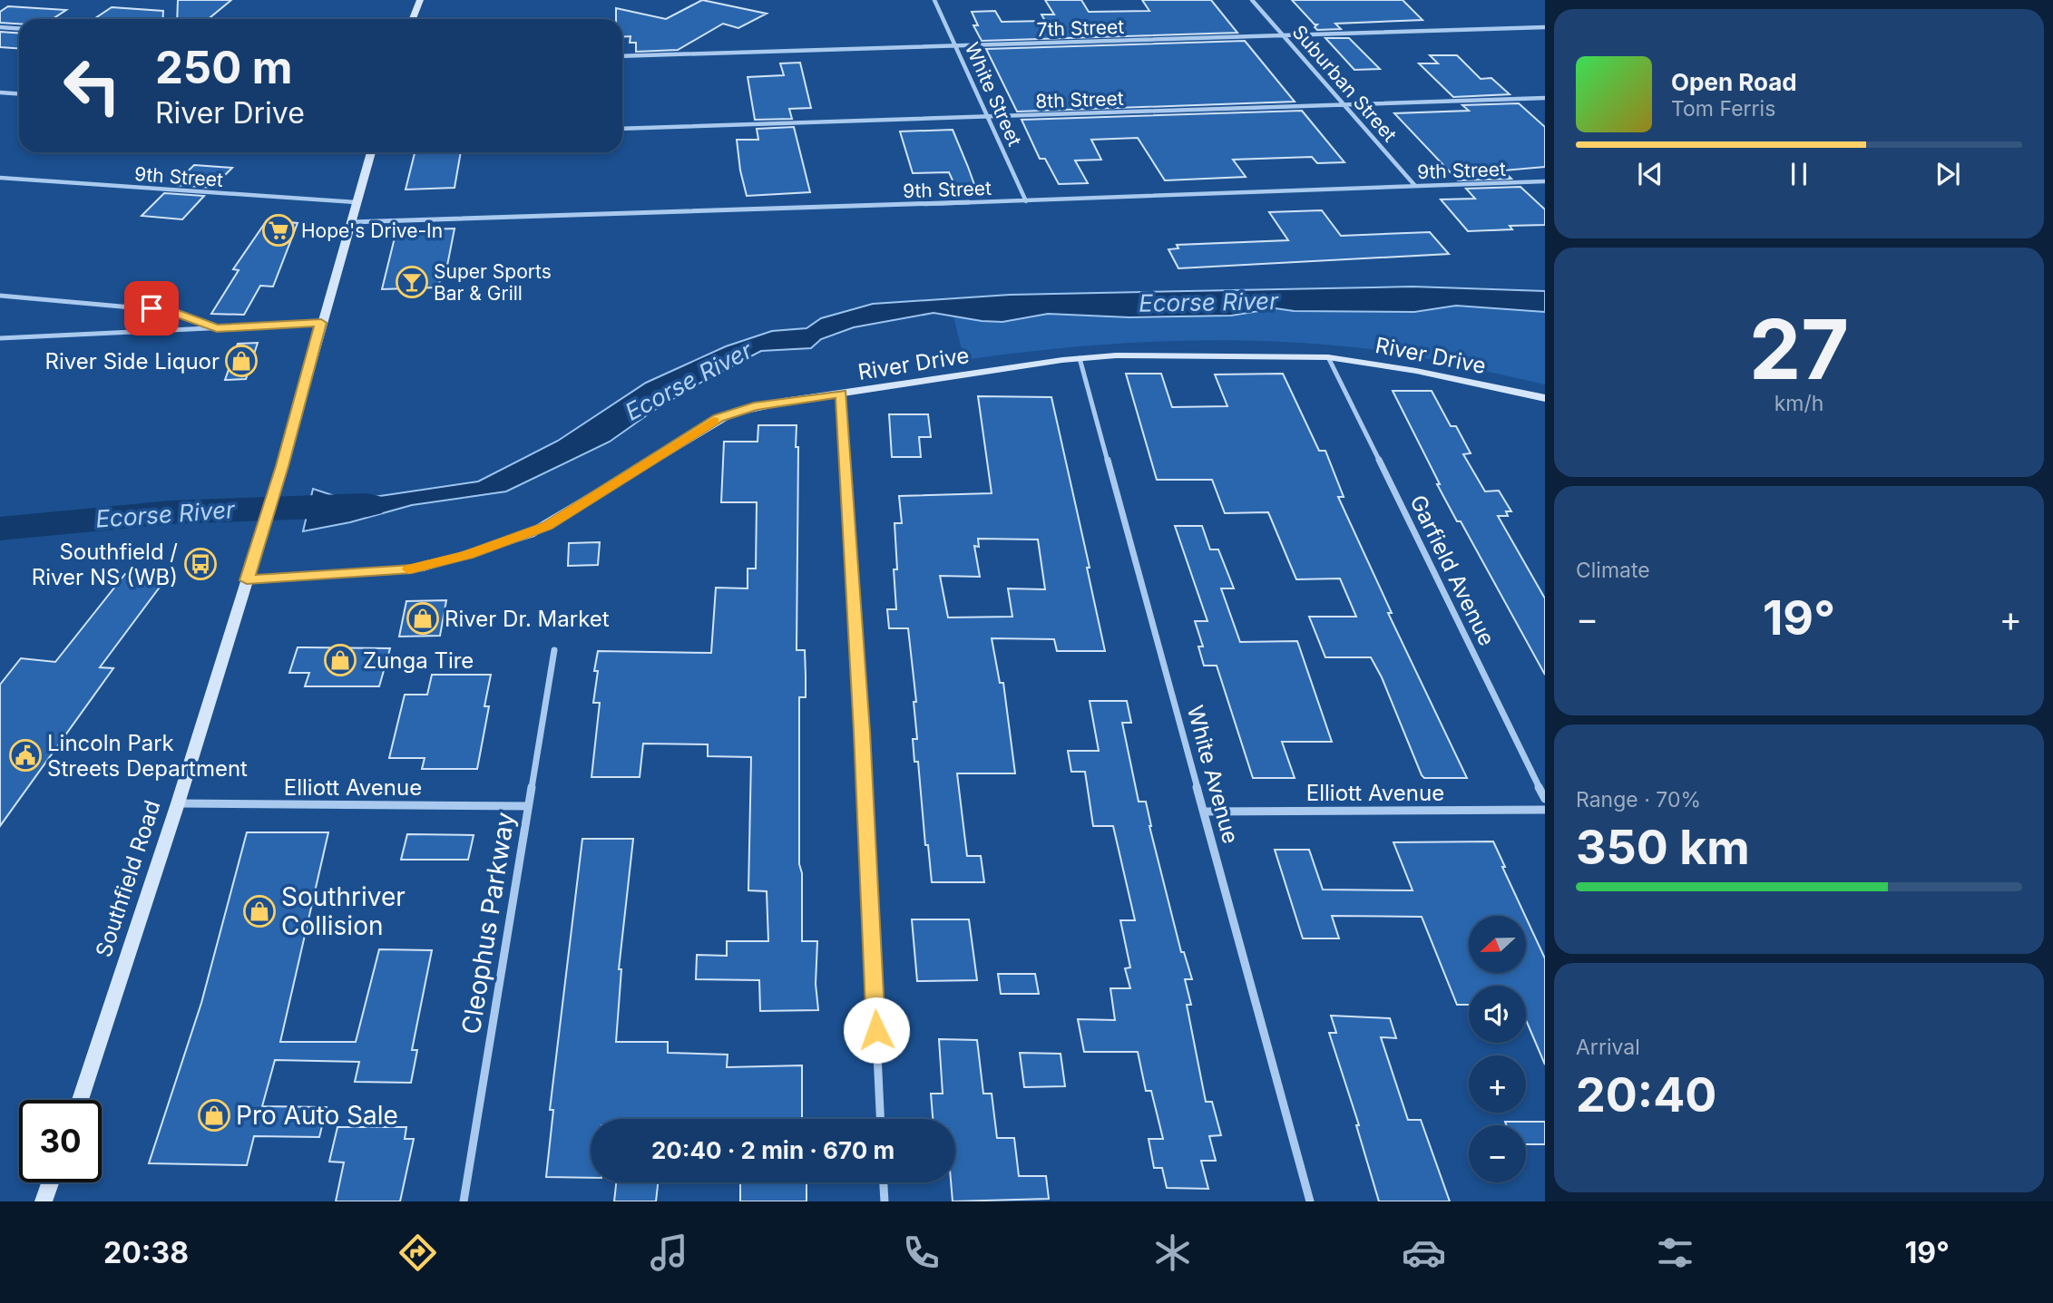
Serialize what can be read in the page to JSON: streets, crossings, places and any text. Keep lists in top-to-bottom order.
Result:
{
  "streets": {
    "main road": ["River Drive", "Southfield Road"],
    "street": [
      "7th Street",
      "Suburban Street",
      "White Street",
      "8th Street",
      "9th Street",
      "Garfield Avenue",
      "White Avenue",
      "Elliott Avenue",
      "Cleophus Parkway"
    ]
  },
  "crossings": [
    ["7th Street", "Suburban Street"],
    ["7th Street", "White Street"],
    ["Suburban Street", "8th Street"],
    ["Suburban Street", "9th Street"],
    ["White Street", "8th Street"],
    ["White Street", "9th Street"],
    ["9th Street", "Southfield Road"],
    ["River Drive", "Garfield Avenue"],
    ["River Drive", "White Avenue"],
    ["River Drive", "Southfield Road"],
    ["White Avenue", "Elliott Avenue"],
    ["Elliott Avenue", "Southfield Road"],
    ["Elliott Avenue", "Cleophus Parkway"]
  ],
  "water": ["Ecorse River"],
  "places": {
    "supermarket": ["Hope's Drive-In"],
    "bar": ["Super Sports Bar & Grill"],
    "shop": [
      "River Side Liquor",
      "River Dr. Market",
      "Zunga Tire",
      "Southriver Collision",
      "Pro Auto Sale"
    ],
    "bus stop": ["Southfield / River NS (WB)"],
    "public building": ["Lincoln Park Streets Department"]
  },
  "north": "left",
  "page": {
    "turn": ["250 m", "River Drive"],
    "song": ["Open Road", "Tom Ferris"],
    "tile": [
      ["27", "km/h"],
      "Climate",
      ["Range · 70%", "350 km"],
      ["Arrival", "20:40"]
    ],
    "heat": ["−", "19°", "+"],
    "map_buttons": ["+", "−"],
    "limit": "30",
    "trip": "20:40 · 2 min · 670 m",
    "tabs": ["20:38", "19°"]
  }
}
